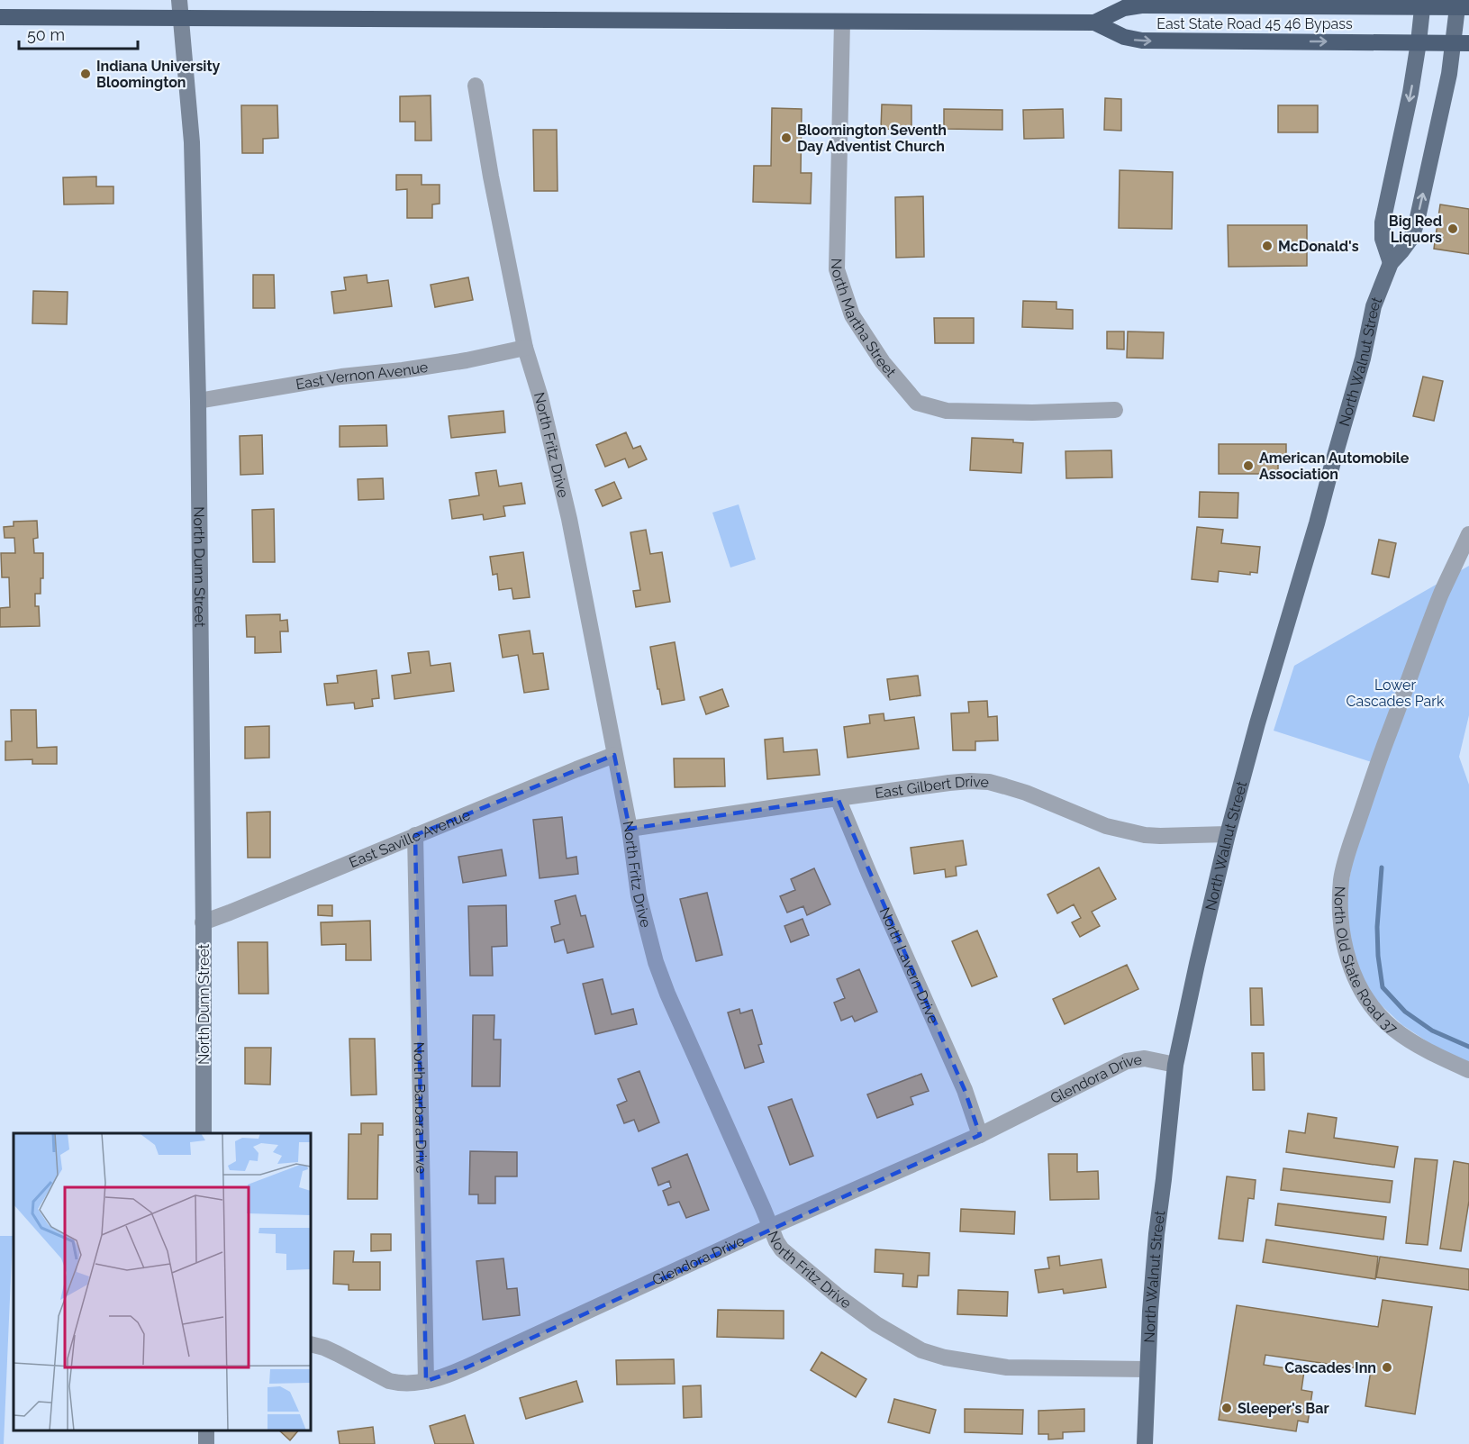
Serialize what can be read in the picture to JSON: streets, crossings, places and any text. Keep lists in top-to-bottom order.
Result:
{
  "streets": {
    "highway": ["East State Road 45 46 Bypass"],
    "main road": ["North Walnut Street"],
    "street": [
      "North Martha Street",
      "East Vernon Avenue",
      "North Fritz Drive",
      "North Dunn Street",
      "East Gilbert Drive",
      "East Saville Avenue",
      "North Old State Road 37",
      "North Lavern Drive",
      "Glendora Drive",
      "North Barbara Drive"
    ]
  },
  "crossings": [
    ["East State Road 45 46 Bypass", "North Martha Street"],
    ["East State Road 45 46 Bypass", "North Walnut Street"],
    ["East State Road 45 46 Bypass", "North Dunn Street"],
    ["North Walnut Street", "North Fritz Drive"],
    ["North Walnut Street", "East Gilbert Drive"],
    ["North Walnut Street", "Glendora Drive"],
    ["East Vernon Avenue", "North Fritz Drive"],
    ["East Vernon Avenue", "North Dunn Street"],
    ["North Fritz Drive", "East Gilbert Drive"],
    ["North Fritz Drive", "East Saville Avenue"],
    ["North Fritz Drive", "Glendora Drive"],
    ["North Dunn Street", "East Saville Avenue"],
    ["East Gilbert Drive", "North Lavern Drive"],
    ["East Saville Avenue", "North Barbara Drive"],
    ["North Lavern Drive", "Glendora Drive"],
    ["Glendora Drive", "North Barbara Drive"]
  ],
  "parks": ["Lower Cascades Park"],
  "places": [
    "Indiana University Bloomington",
    "Bloomington Seventh Day Adventist Church",
    "Big Red Liquors",
    "McDonald's",
    "American Automobile Association",
    "Cascades Inn",
    "Sleeper's Bar"
  ],
  "scale_bar": "50 m"
}
